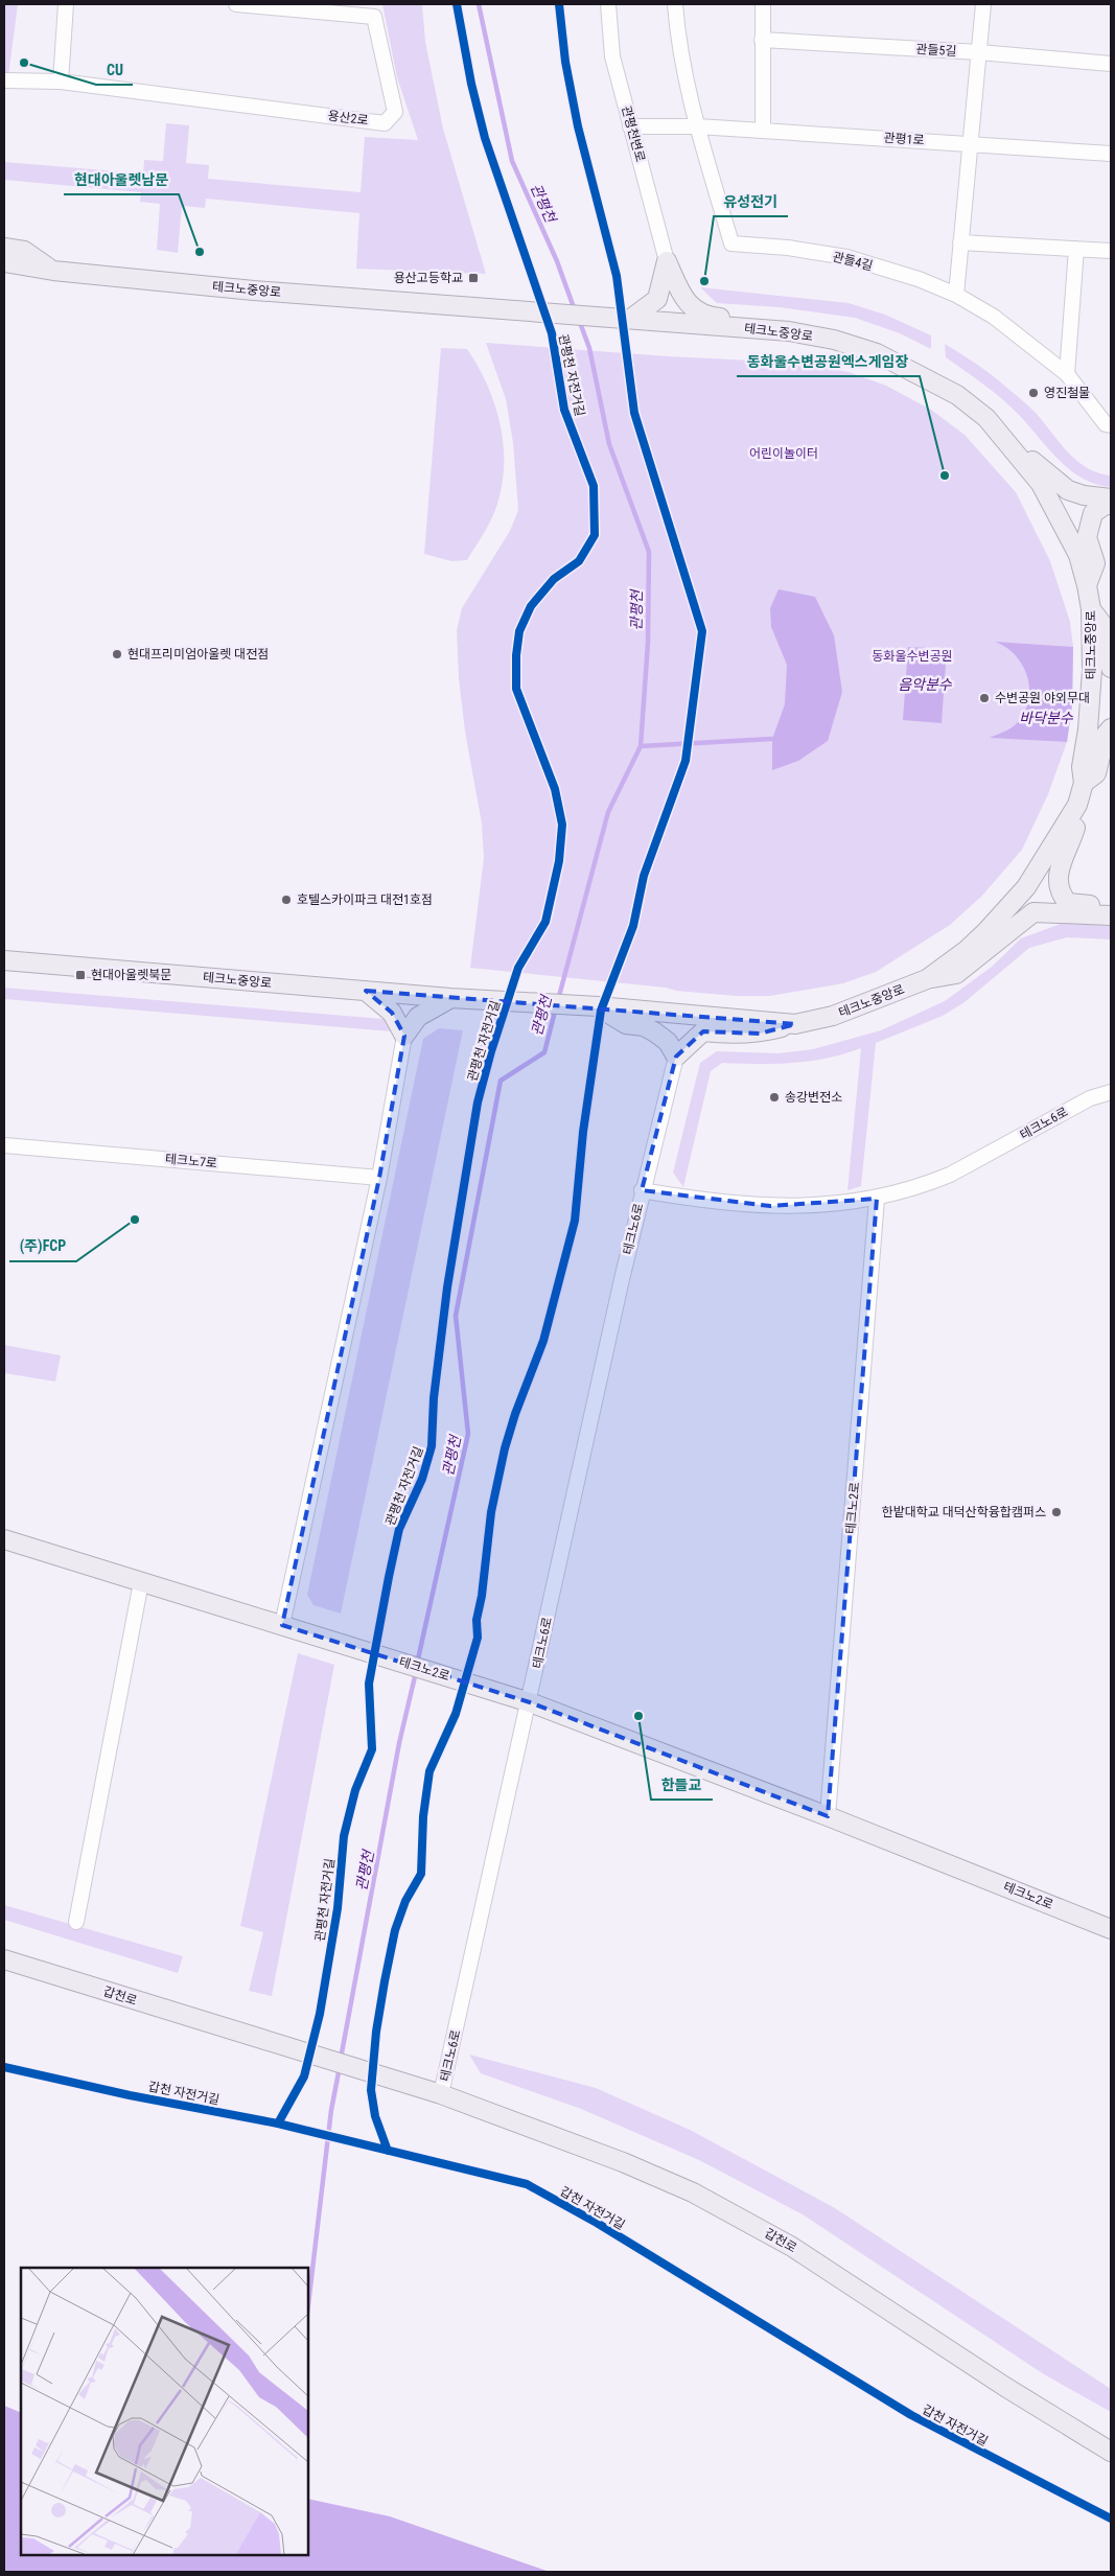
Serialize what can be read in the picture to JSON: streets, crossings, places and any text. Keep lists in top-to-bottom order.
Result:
{
  "streets": {
    "main road": ["테크노중앙로", "테크노2로", "갑천로"],
    "street": [
      "관들5길",
      "용산2로",
      "관평천변로",
      "관평1로",
      "관들4길",
      "테크노6로",
      "테크노7로"
    ],
    "cycle path": ["관평천 자전거길", "갑천 자전거길"]
  },
  "crossings": [
    ["관평천변로", "관평1로"],
    ["관평1로", "관들4길"],
    ["테크노6로", "테크노2로"],
    ["테크노6로", "갑천로"]
  ],
  "water": ["관평천", "음악분수", "바닥분수"],
  "parks": ["어린이놀이터", "동화울수변공원"],
  "places": {
    "other": [
      "CU",
      "현대아울렛남문",
      "유성전기",
      "영진철물",
      "동화울수변공원엑스게임장",
      "현대프리미엄아울렛 대전점",
      "수변공원 야외무대",
      "호텔스카이파크 대전1호점",
      "송강변전소",
      "(주)FCP",
      "한밭대학교 대덕산학융합캠퍼스",
      "한들교"
    ],
    "transit": ["용산고등학교", "현대아울렛북문"]
  }
}
